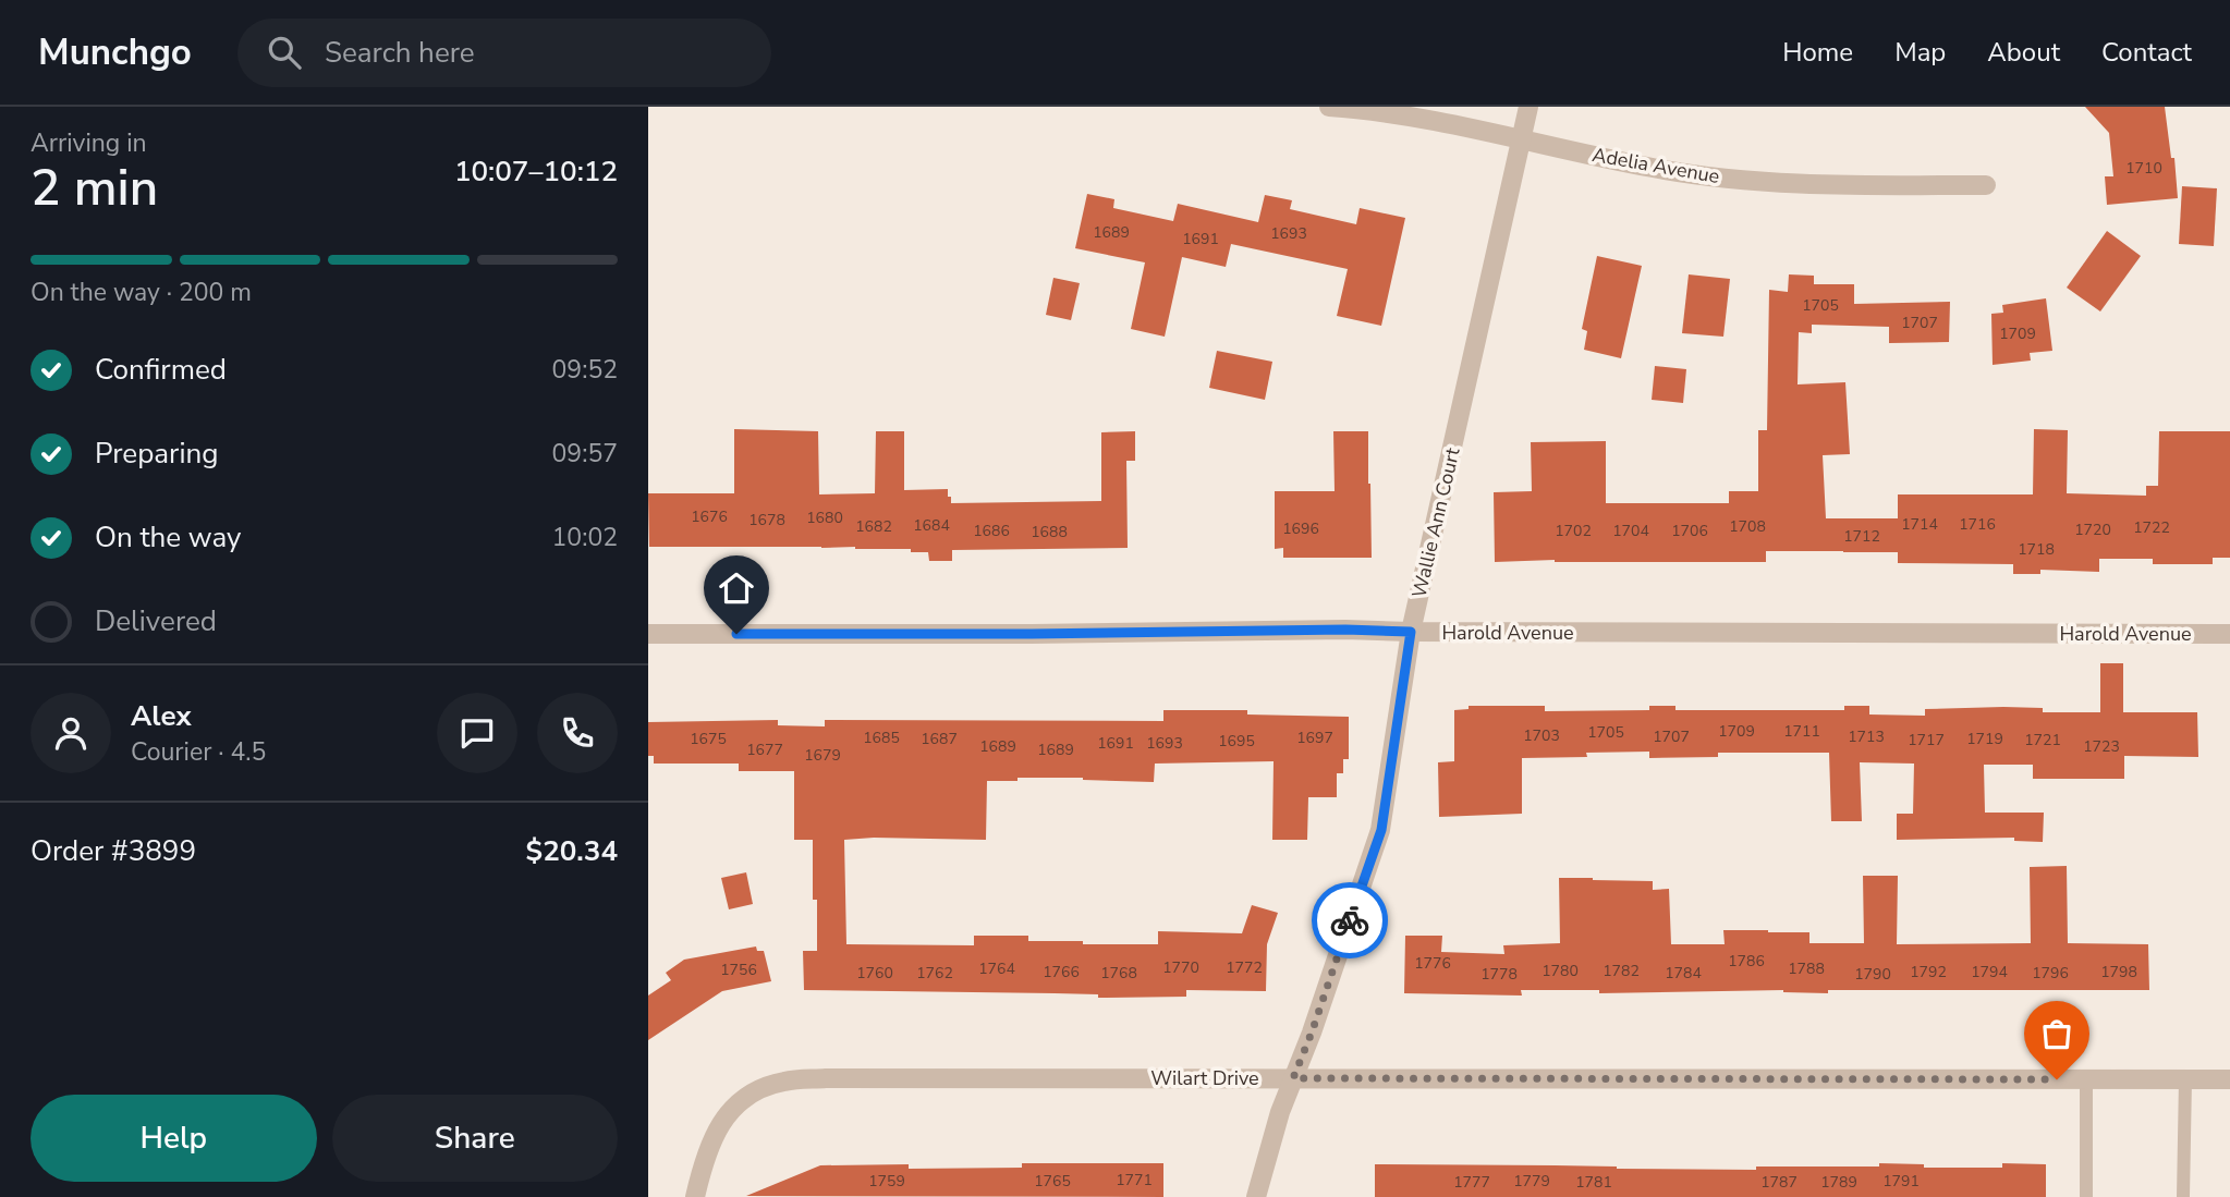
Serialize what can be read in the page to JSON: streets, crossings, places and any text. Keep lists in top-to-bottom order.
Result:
{
  "streets": {
    "street": [
      "Adelia Avenue",
      "Wallie Ann Court",
      "Harold Avenue",
      "Wilart Drive"
    ]
  },
  "crossings": [
    ["Adelia Avenue", "Wallie Ann Court"],
    ["Wallie Ann Court", "Harold Avenue"],
    ["Wallie Ann Court", "Wilart Drive"]
  ],
  "house_numbers": [
    "1710",
    "1689",
    "1693",
    "1691",
    "1705",
    "1707",
    "1709",
    "1676",
    "1680",
    "1678",
    "1714",
    "1716",
    "1684",
    "1682",
    "1708",
    "1722",
    "1696",
    "1720",
    "1686",
    "1702",
    "1704",
    "1706",
    "1688",
    "1712",
    "1718",
    "1709",
    "1711",
    "1705",
    "1703",
    "1707",
    "1713",
    "1685",
    "1697",
    "1675",
    "1687",
    "1719",
    "1717",
    "1721",
    "1695",
    "1691",
    "1693",
    "1689",
    "1723",
    "1677",
    "1689",
    "1679",
    "1786",
    "1776",
    "1770",
    "1772",
    "1764",
    "1788",
    "1756",
    "1780",
    "1782",
    "1766",
    "1792",
    "1794",
    "1798",
    "1760",
    "1762",
    "1768",
    "1784",
    "1796",
    "1778",
    "1790",
    "1771",
    "1759",
    "1765",
    "1779",
    "1791",
    "1777",
    "1781",
    "1787",
    "1789"
  ],
  "page": {
    "header": "Munchgo",
    "search": "Search here",
    "nav": [
      "Home",
      "Map",
      "About",
      "Contact"
    ],
    "heading": ["2 min", "Arriving in", "10:07–10:12"],
    "panel": [
      "Alex",
      "Courier · 4.5",
      "Order #3899",
      "$20.34"
    ],
    "bar": "On the way · 200 m",
    "list": [
      ["Confirmed", "09:52"],
      ["Preparing", "09:57"],
      ["On the way", "10:02"],
      "Delivered"
    ],
    "buttons": ["Help", "Share"]
  }
}
